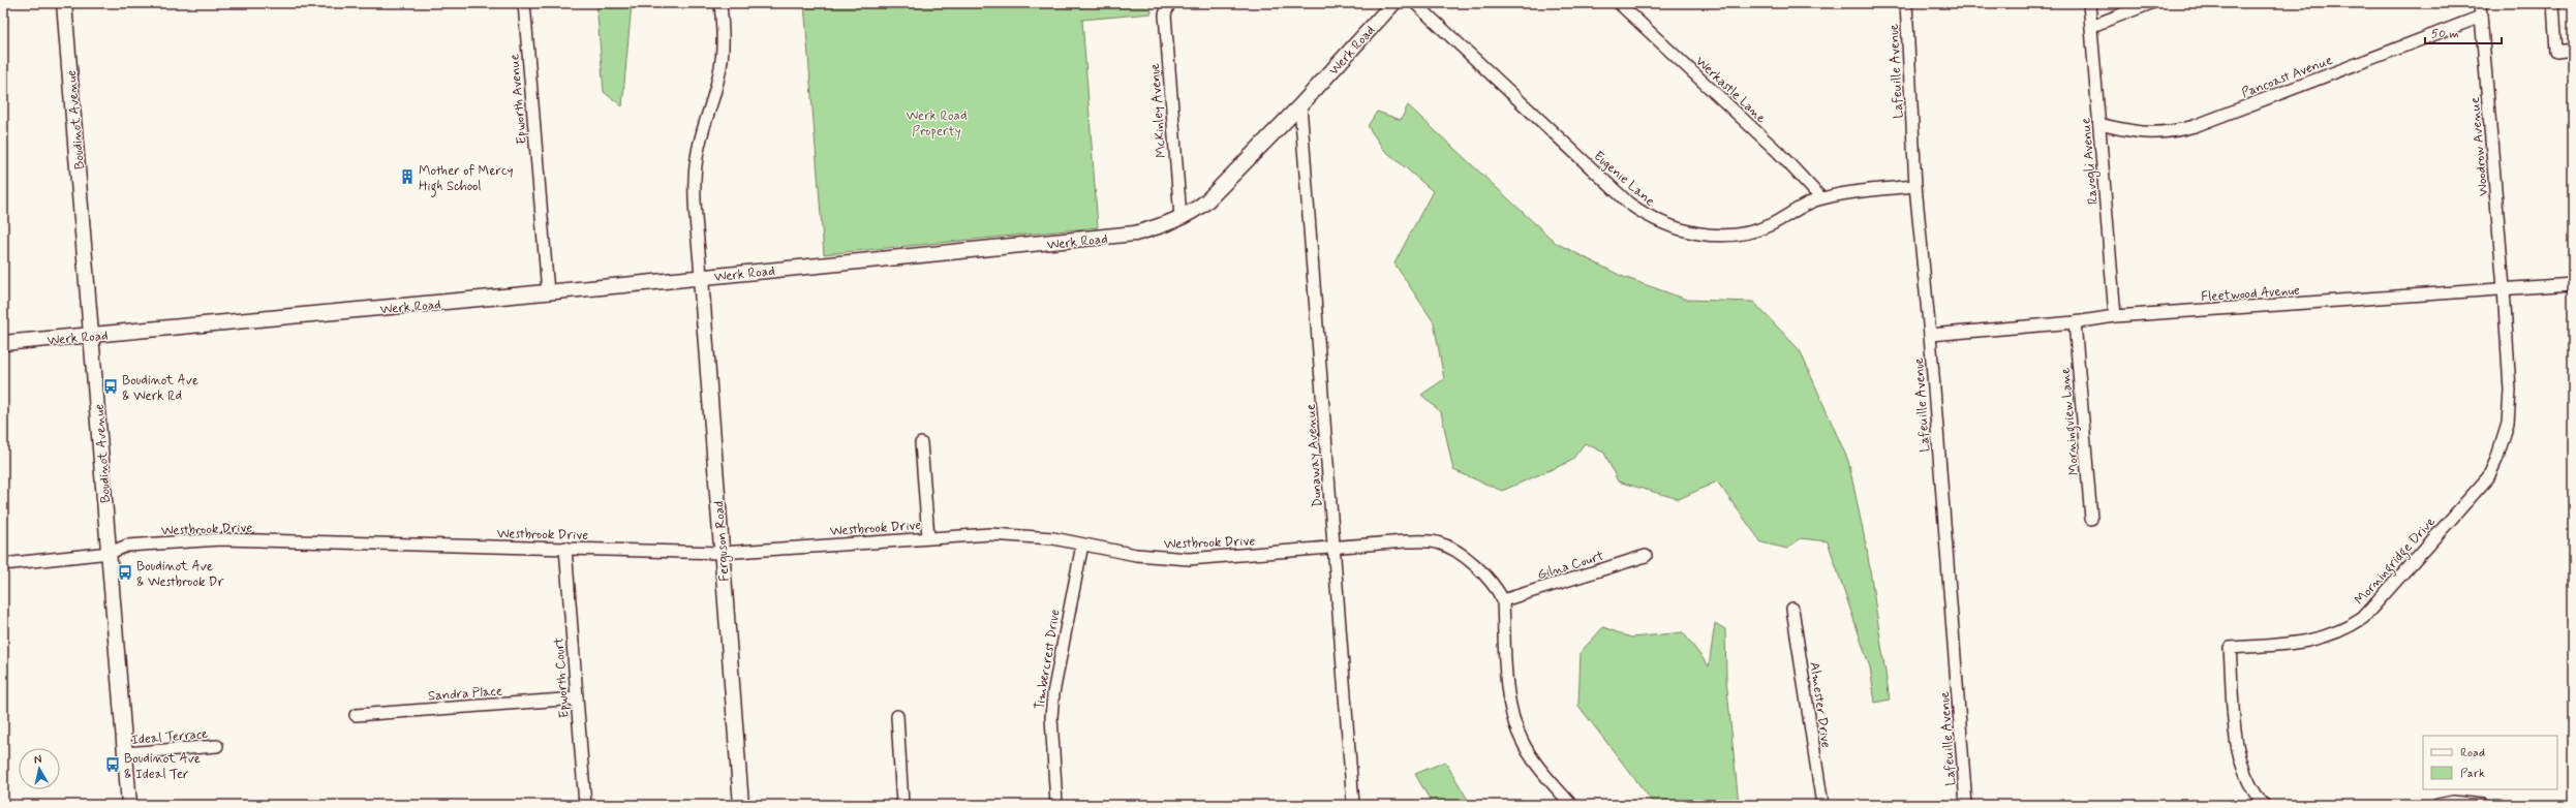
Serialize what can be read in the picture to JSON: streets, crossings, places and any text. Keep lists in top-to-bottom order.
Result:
{
  "streets": {
    "street": [
      "Werk Road",
      "Lafeuille Avenue",
      "Pancoast Avenue",
      "Werkastle Lane",
      "Epworth Avenue",
      "McKinley Avenue",
      "Boudinot Avenue",
      "Woodrow Avenue",
      "Ravogli Avenue",
      "Eugenie Lane",
      "Fleetwood Avenue",
      "Morningview Lane",
      "Dunaway Avenue",
      "Westbrook Drive",
      "Ferguson Road",
      "Morningridge Drive",
      "Gilna Court",
      "Timbercrest Drive",
      "Epworth Court",
      "Sandra Place",
      "Almester Drive",
      "Ideal Terrace"
    ]
  },
  "crossings": [
    ["Werk Road", "Epworth Avenue"],
    ["Werk Road", "McKinley Avenue"],
    ["Werk Road", "Boudinot Avenue"],
    ["Werk Road", "Dunaway Avenue"],
    ["Werk Road", "Ferguson Road"],
    ["Lafeuille Avenue", "Eugenie Lane"],
    ["Lafeuille Avenue", "Fleetwood Avenue"],
    ["Pancoast Avenue", "Woodrow Avenue"],
    ["Pancoast Avenue", "Ravogli Avenue"],
    ["Werkastle Lane", "Eugenie Lane"],
    ["Boudinot Avenue", "Westbrook Drive"],
    ["Boudinot Avenue", "Ideal Terrace"],
    ["Woodrow Avenue", "Fleetwood Avenue"],
    ["Woodrow Avenue", "Morningridge Drive"],
    ["Ravogli Avenue", "Fleetwood Avenue"],
    ["Fleetwood Avenue", "Morningview Lane"],
    ["Fleetwood Avenue", "Morningridge Drive"],
    ["Dunaway Avenue", "Westbrook Drive"],
    ["Westbrook Drive", "Ferguson Road"],
    ["Westbrook Drive", "Gilna Court"],
    ["Westbrook Drive", "Timbercrest Drive"],
    ["Westbrook Drive", "Epworth Court"],
    ["Epworth Court", "Sandra Place"]
  ],
  "parks": ["Werk Road Property"],
  "places": {
    "building": ["Mother of Mercy High School"],
    "bus stop": ["Boudinot Ave & Werk Rd", "Boudinot Ave & Westbrook Dr", "Boudinot Ave & Ideal Ter"]
  },
  "legend": ["Road", "Park"],
  "scale_bar": "50 m",
  "north": "top"
}
